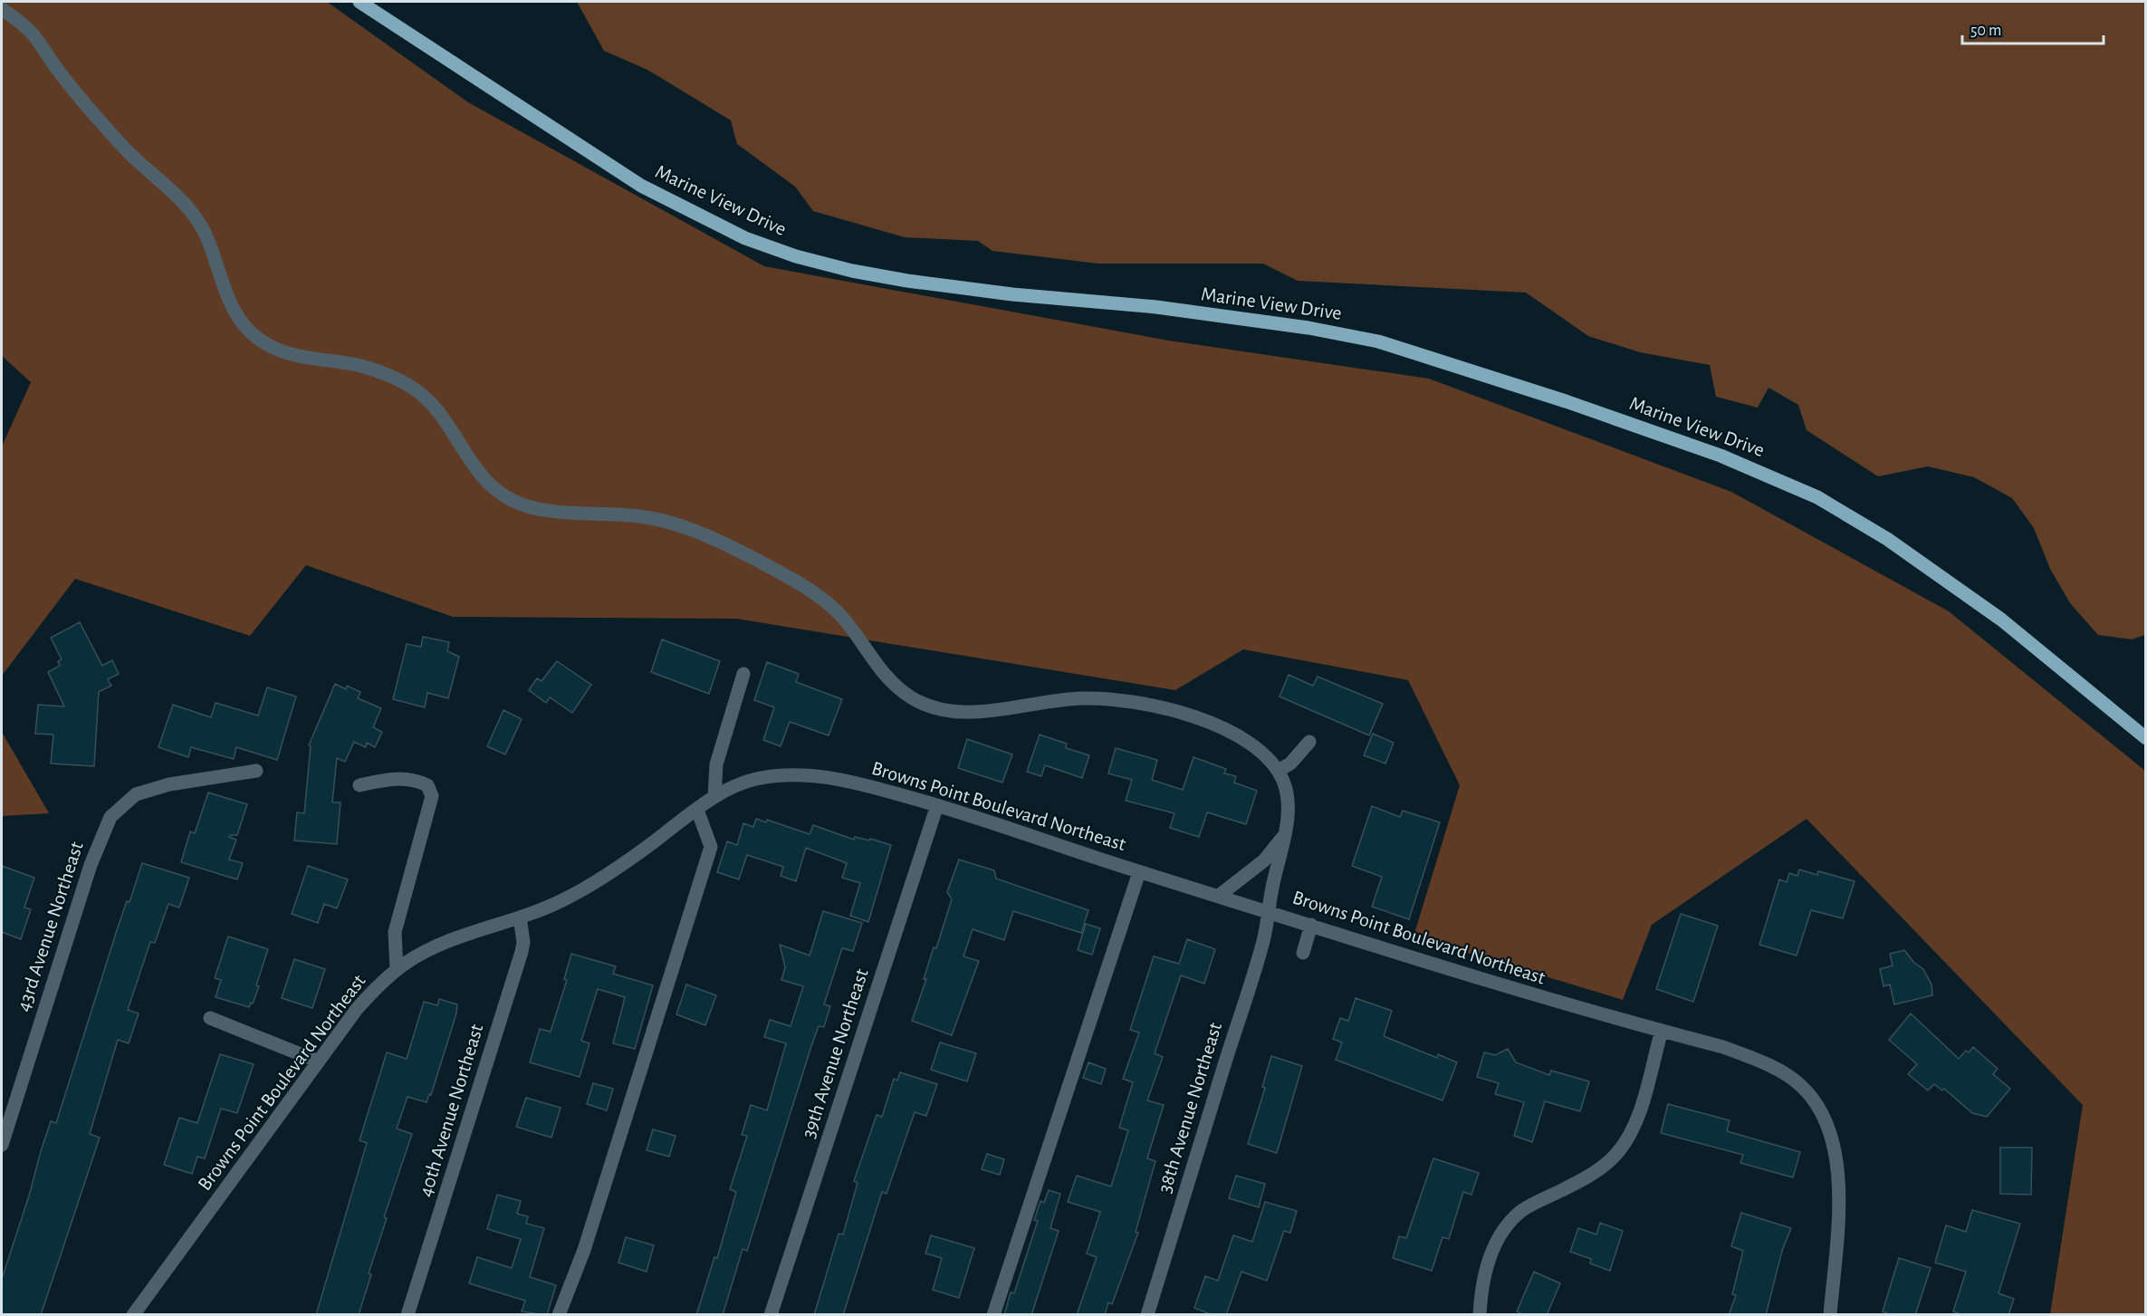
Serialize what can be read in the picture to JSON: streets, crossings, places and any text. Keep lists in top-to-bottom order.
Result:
{
  "streets": {
    "main road": ["Marine View Drive"],
    "street": [
      "Browns Point Boulevard Northeast",
      "43rd Avenue Northeast",
      "39th Avenue Northeast",
      "38th Avenue Northeast",
      "40th Avenue Northeast"
    ]
  },
  "crossings": [
    ["Browns Point Boulevard Northeast", "39th Avenue Northeast"],
    ["Browns Point Boulevard Northeast", "38th Avenue Northeast"],
    ["Browns Point Boulevard Northeast", "40th Avenue Northeast"]
  ],
  "scale_bar": "50 m"
}
